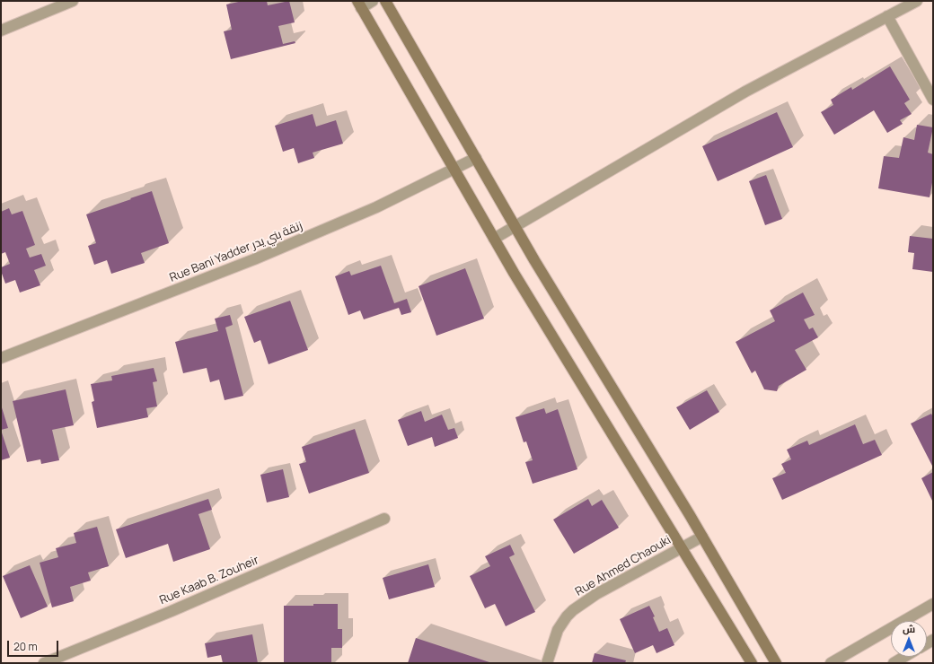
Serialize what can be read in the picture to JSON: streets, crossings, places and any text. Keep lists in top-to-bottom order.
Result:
{
  "streets": {
    "street": ["Rue Bani Yadder زنقة بني يدر", "Rue Ahmed Chaouki", "Rue Kaab B. Zouheir"]
  },
  "scale_bar": "20 m",
  "north": "top"
}
